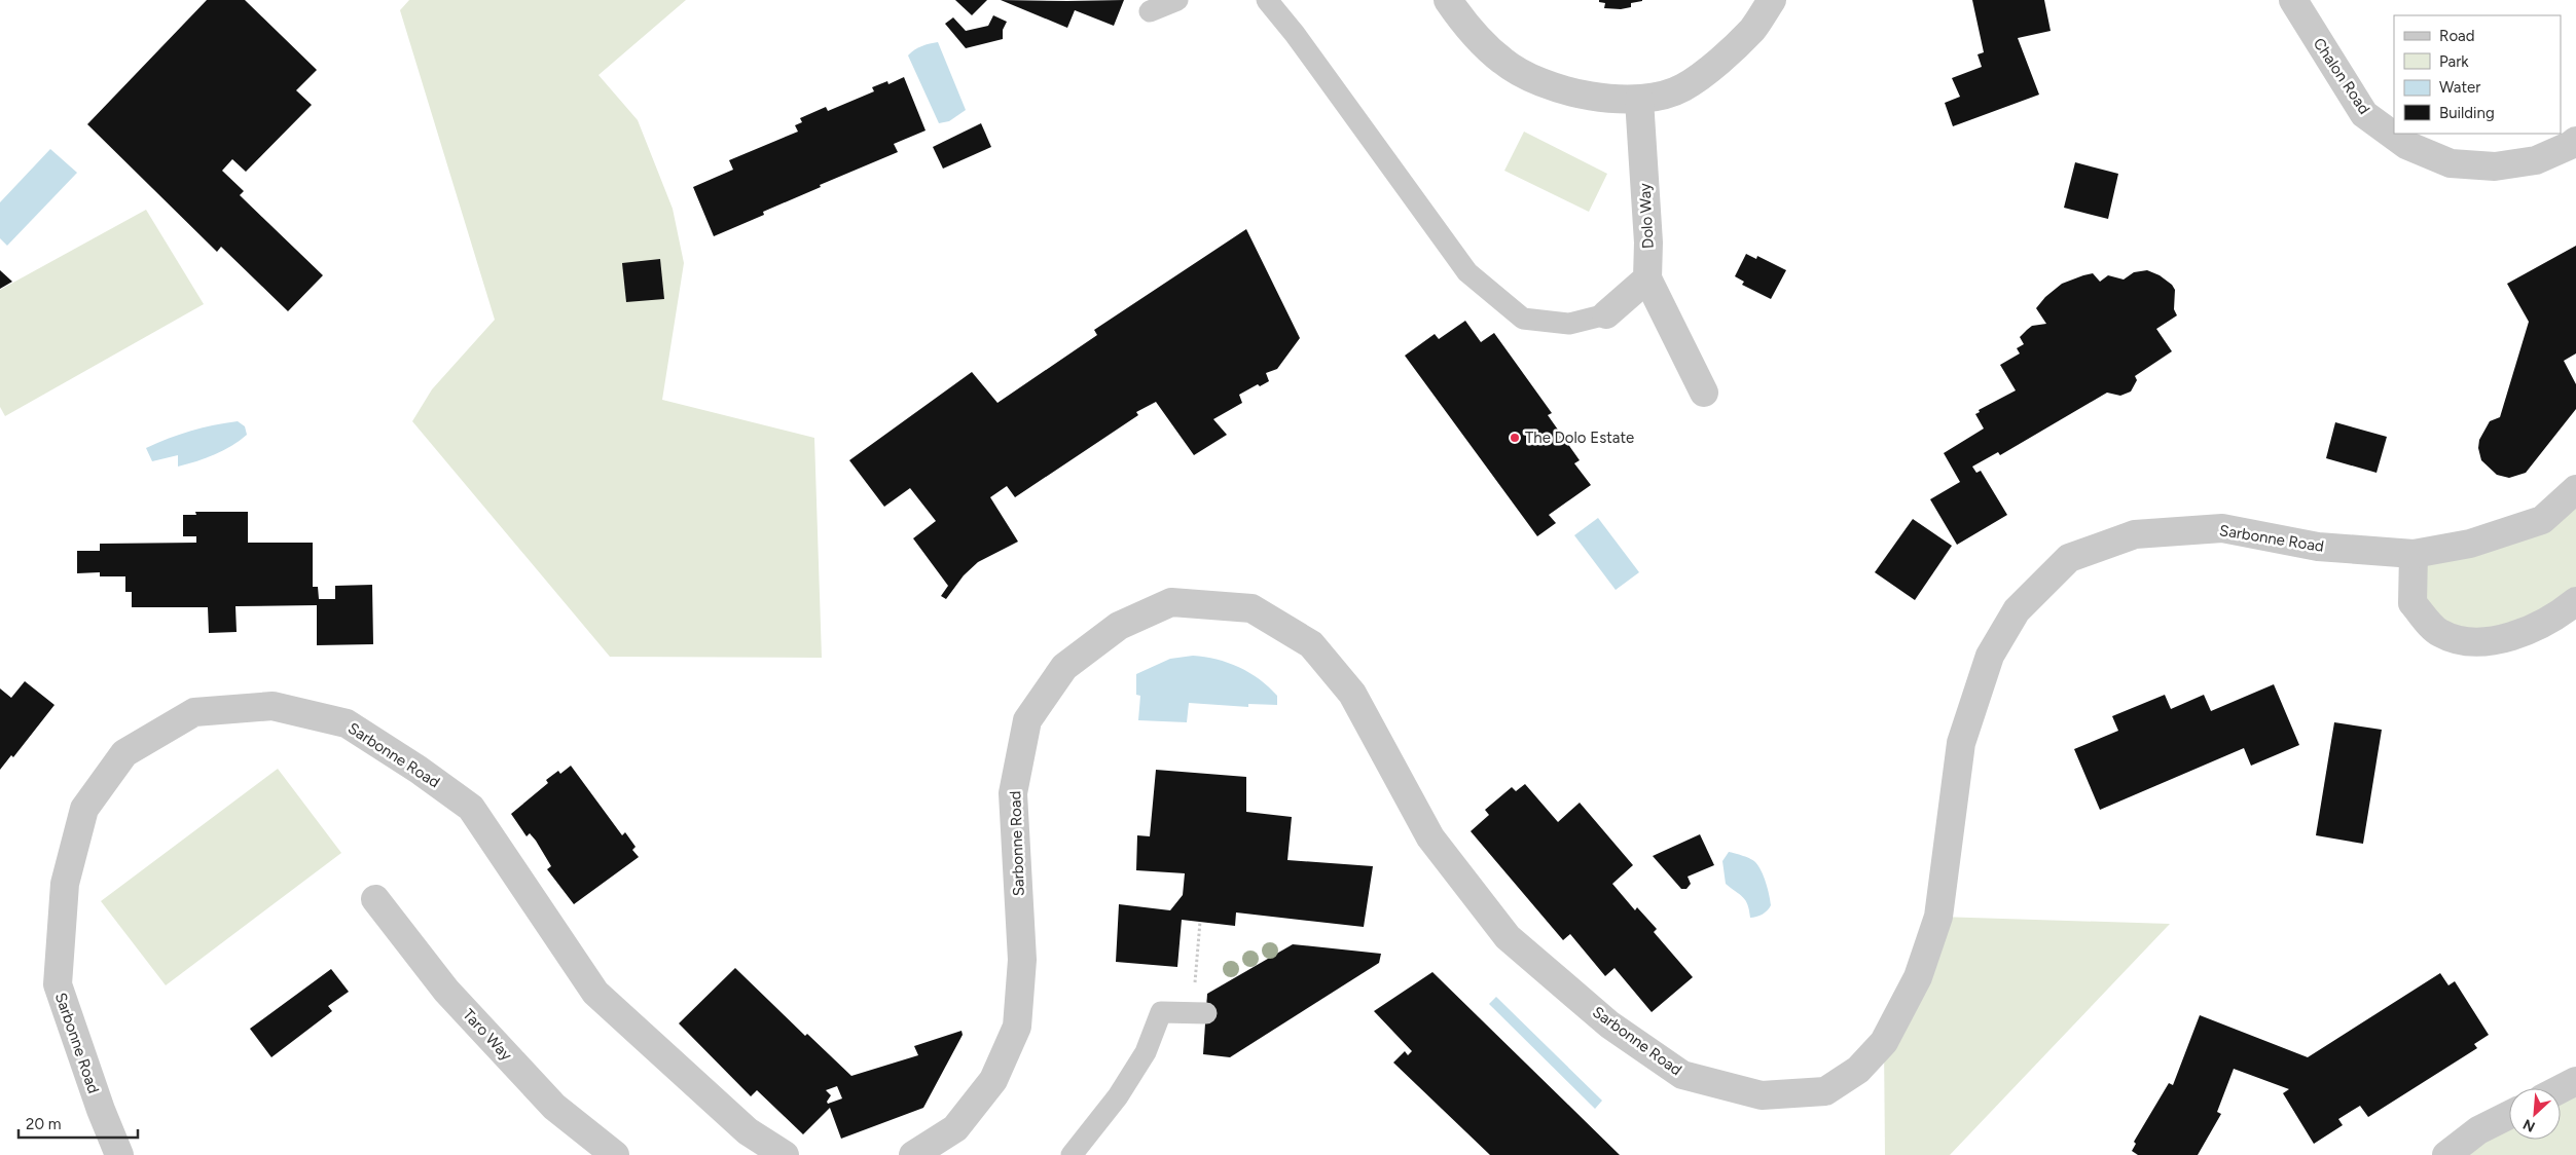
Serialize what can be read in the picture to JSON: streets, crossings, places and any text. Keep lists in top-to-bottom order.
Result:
{
  "streets": {
    "street": [
      "Chalon Road",
      "Dolo Way",
      "Sarbonne Road",
      "Taro Way"
    ]
  },
  "places": ["The Dolo Estate"],
  "legend": [
    "Road",
    "Park",
    "Water",
    "Building"
  ],
  "scale_bar": "20 m",
  "north": "bottom left"
}
